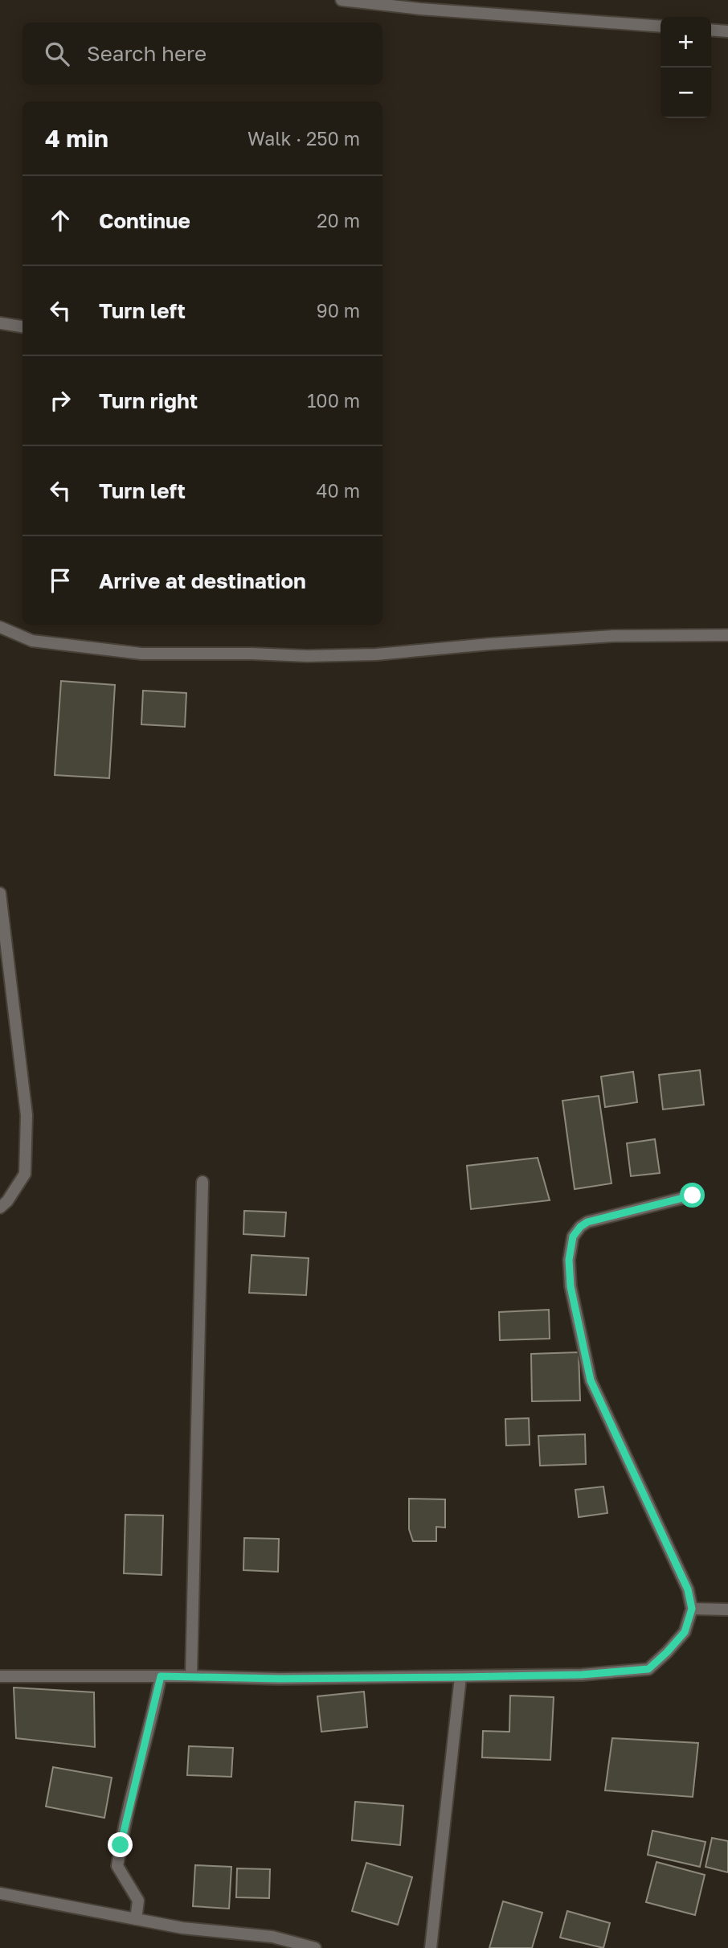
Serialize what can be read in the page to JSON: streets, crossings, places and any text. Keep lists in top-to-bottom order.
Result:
{
  "page": {
    "map_buttons": ["+", "−"],
    "search": "Search here",
    "heading": ["4 min", "Walk · 250 m"],
    "list": [
      ["Continue", "20 m"],
      ["Turn left", "90 m"],
      ["Turn right", "100 m"],
      ["Turn left", "40 m"],
      "Arrive at destination"
    ]
  }
}
